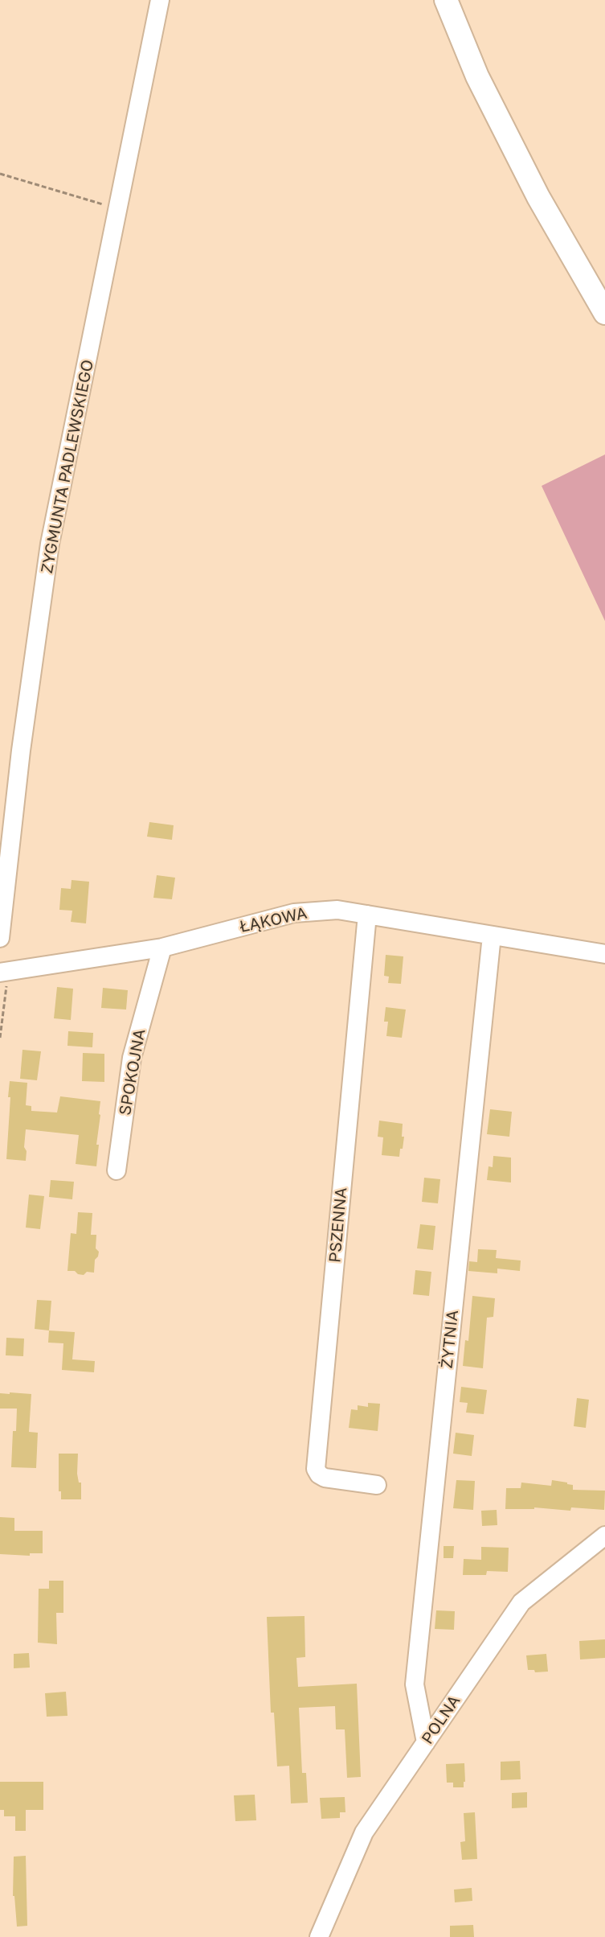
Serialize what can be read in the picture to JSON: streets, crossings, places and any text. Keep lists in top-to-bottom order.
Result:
{
  "streets": {
    "street": [
      "ZYGMUNTA PADLEWSKIEGO",
      "ŁĄKOWA",
      "SPOKOJNA",
      "PSZENNA",
      "ŻYTNIA",
      "POLNA"
    ]
  },
  "crossings": [
    ["ŁĄKOWA", "SPOKOJNA"],
    ["ŁĄKOWA", "PSZENNA"],
    ["ŁĄKOWA", "ŻYTNIA"],
    ["ŻYTNIA", "POLNA"]
  ]
}
